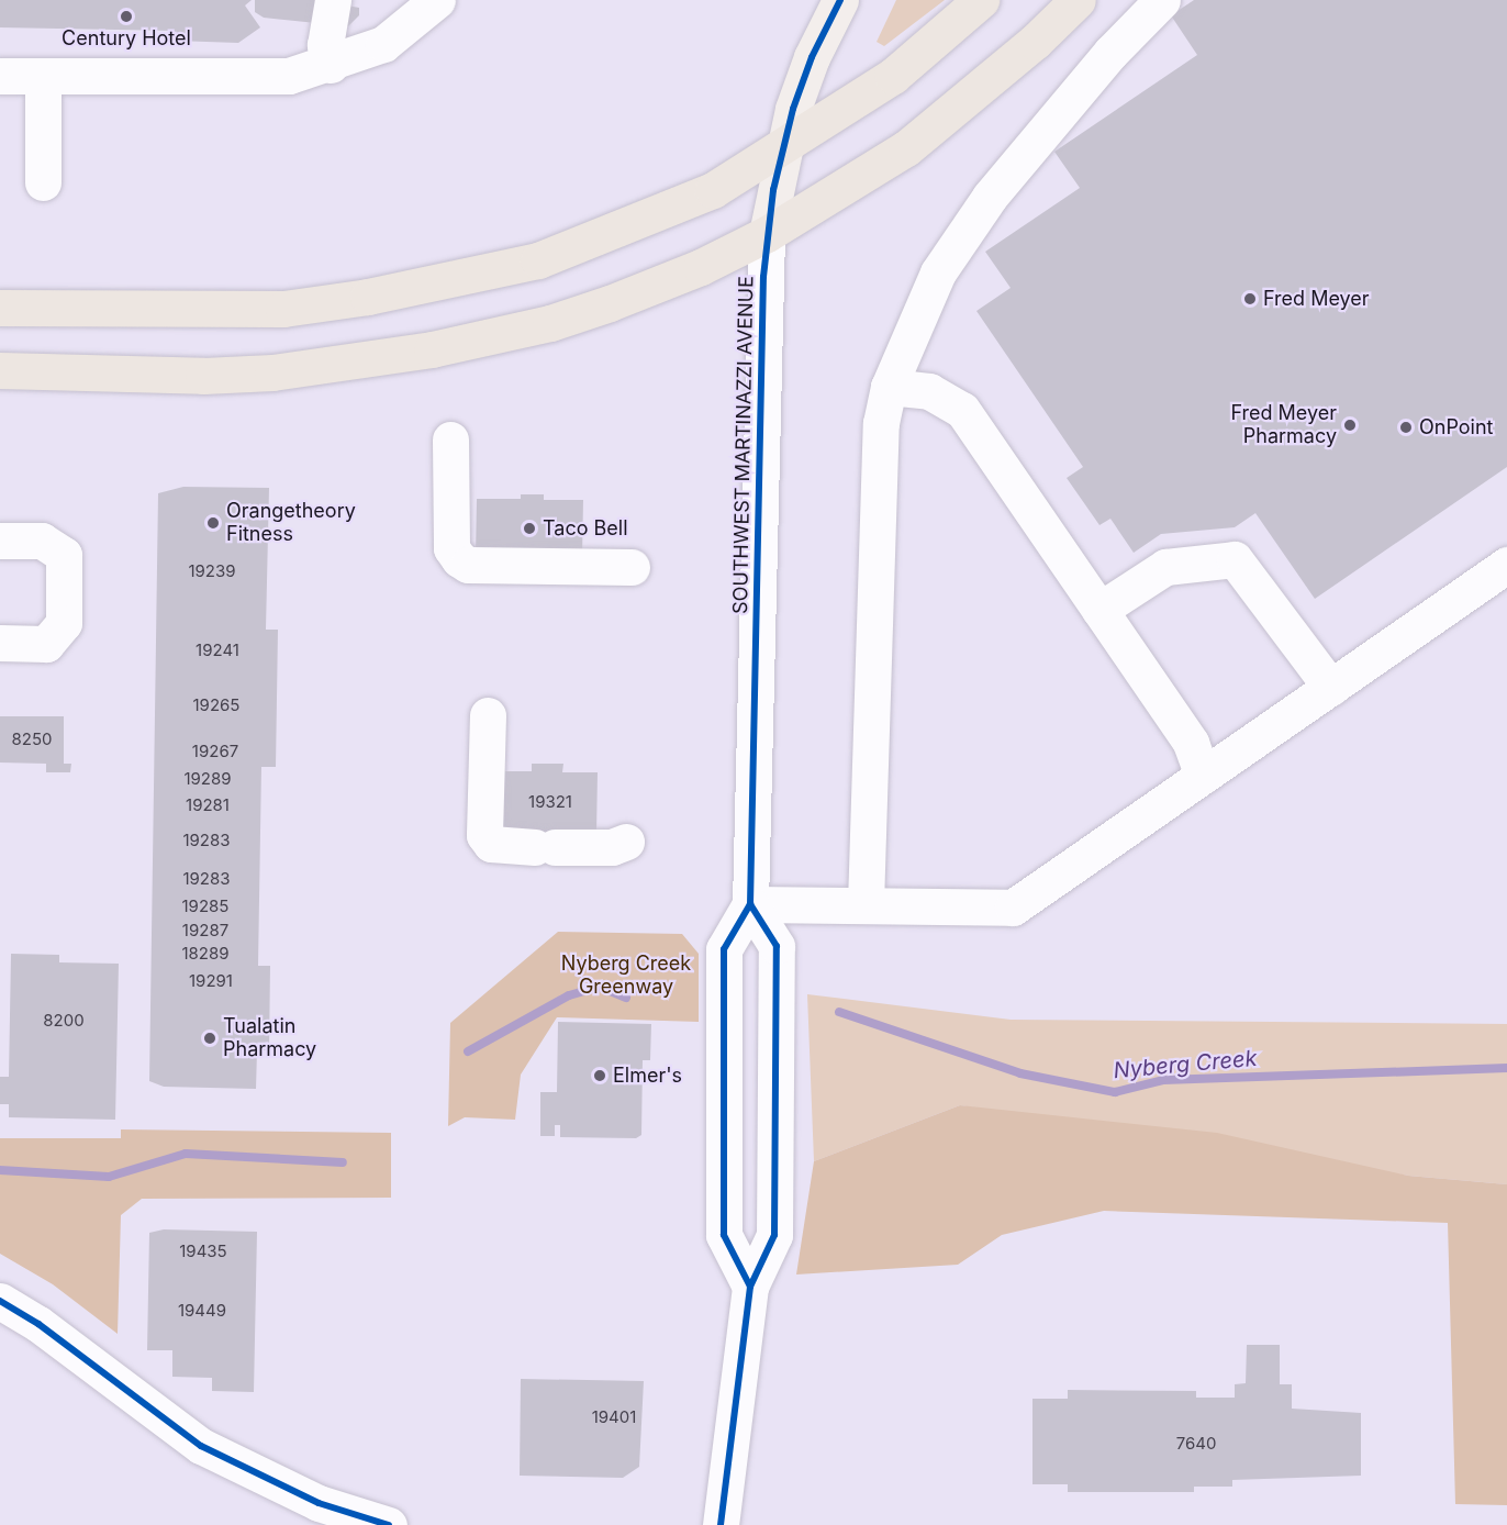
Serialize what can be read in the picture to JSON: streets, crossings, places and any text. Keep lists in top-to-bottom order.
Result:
{
  "streets": {
    "main road": ["SOUTHWEST MARTINAZZI AVENUE"]
  },
  "water": ["Nyberg Creek"],
  "parks": ["Nyberg Creek Greenway"],
  "places": [
    "Century Hotel",
    "Fred Meyer",
    "Fred Meyer Pharmacy",
    "OnPoint",
    "Orangetheory Fitness",
    "Taco Bell",
    "Tualatin Pharmacy",
    "Elmer's"
  ],
  "house_numbers": [
    "19239",
    "19241",
    "19265",
    "8250",
    "19267",
    "19289",
    "19321",
    "19281",
    "19283",
    "19283",
    "19285",
    "19287",
    "18289",
    "19291",
    "8200",
    "19435",
    "19449",
    "19401",
    "7640"
  ]
}
